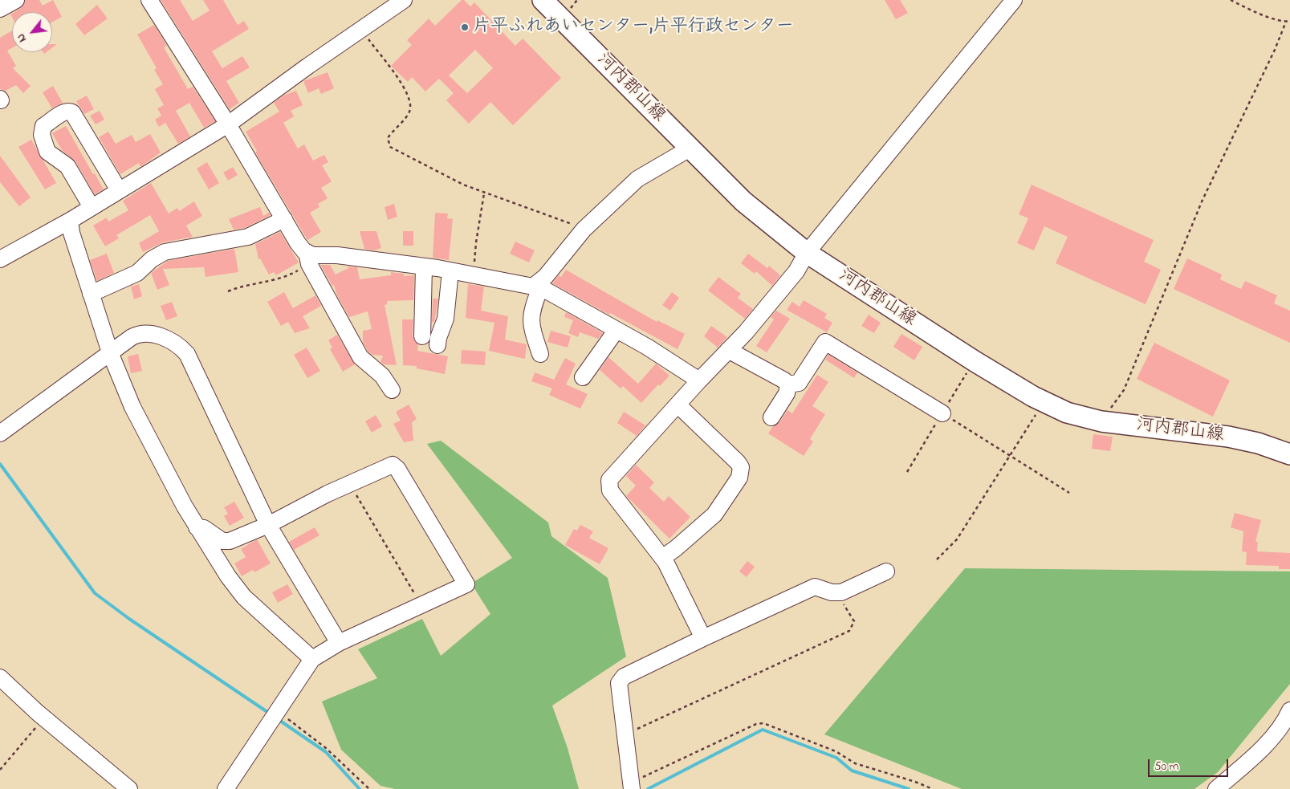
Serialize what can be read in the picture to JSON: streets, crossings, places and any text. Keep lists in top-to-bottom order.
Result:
{
  "streets": {
    "main road": ["河内郡山線"]
  },
  "places": ["片平ふれあいセンター,片平行政センター"],
  "scale_bar": "50 m",
  "north": "bottom left"
}
